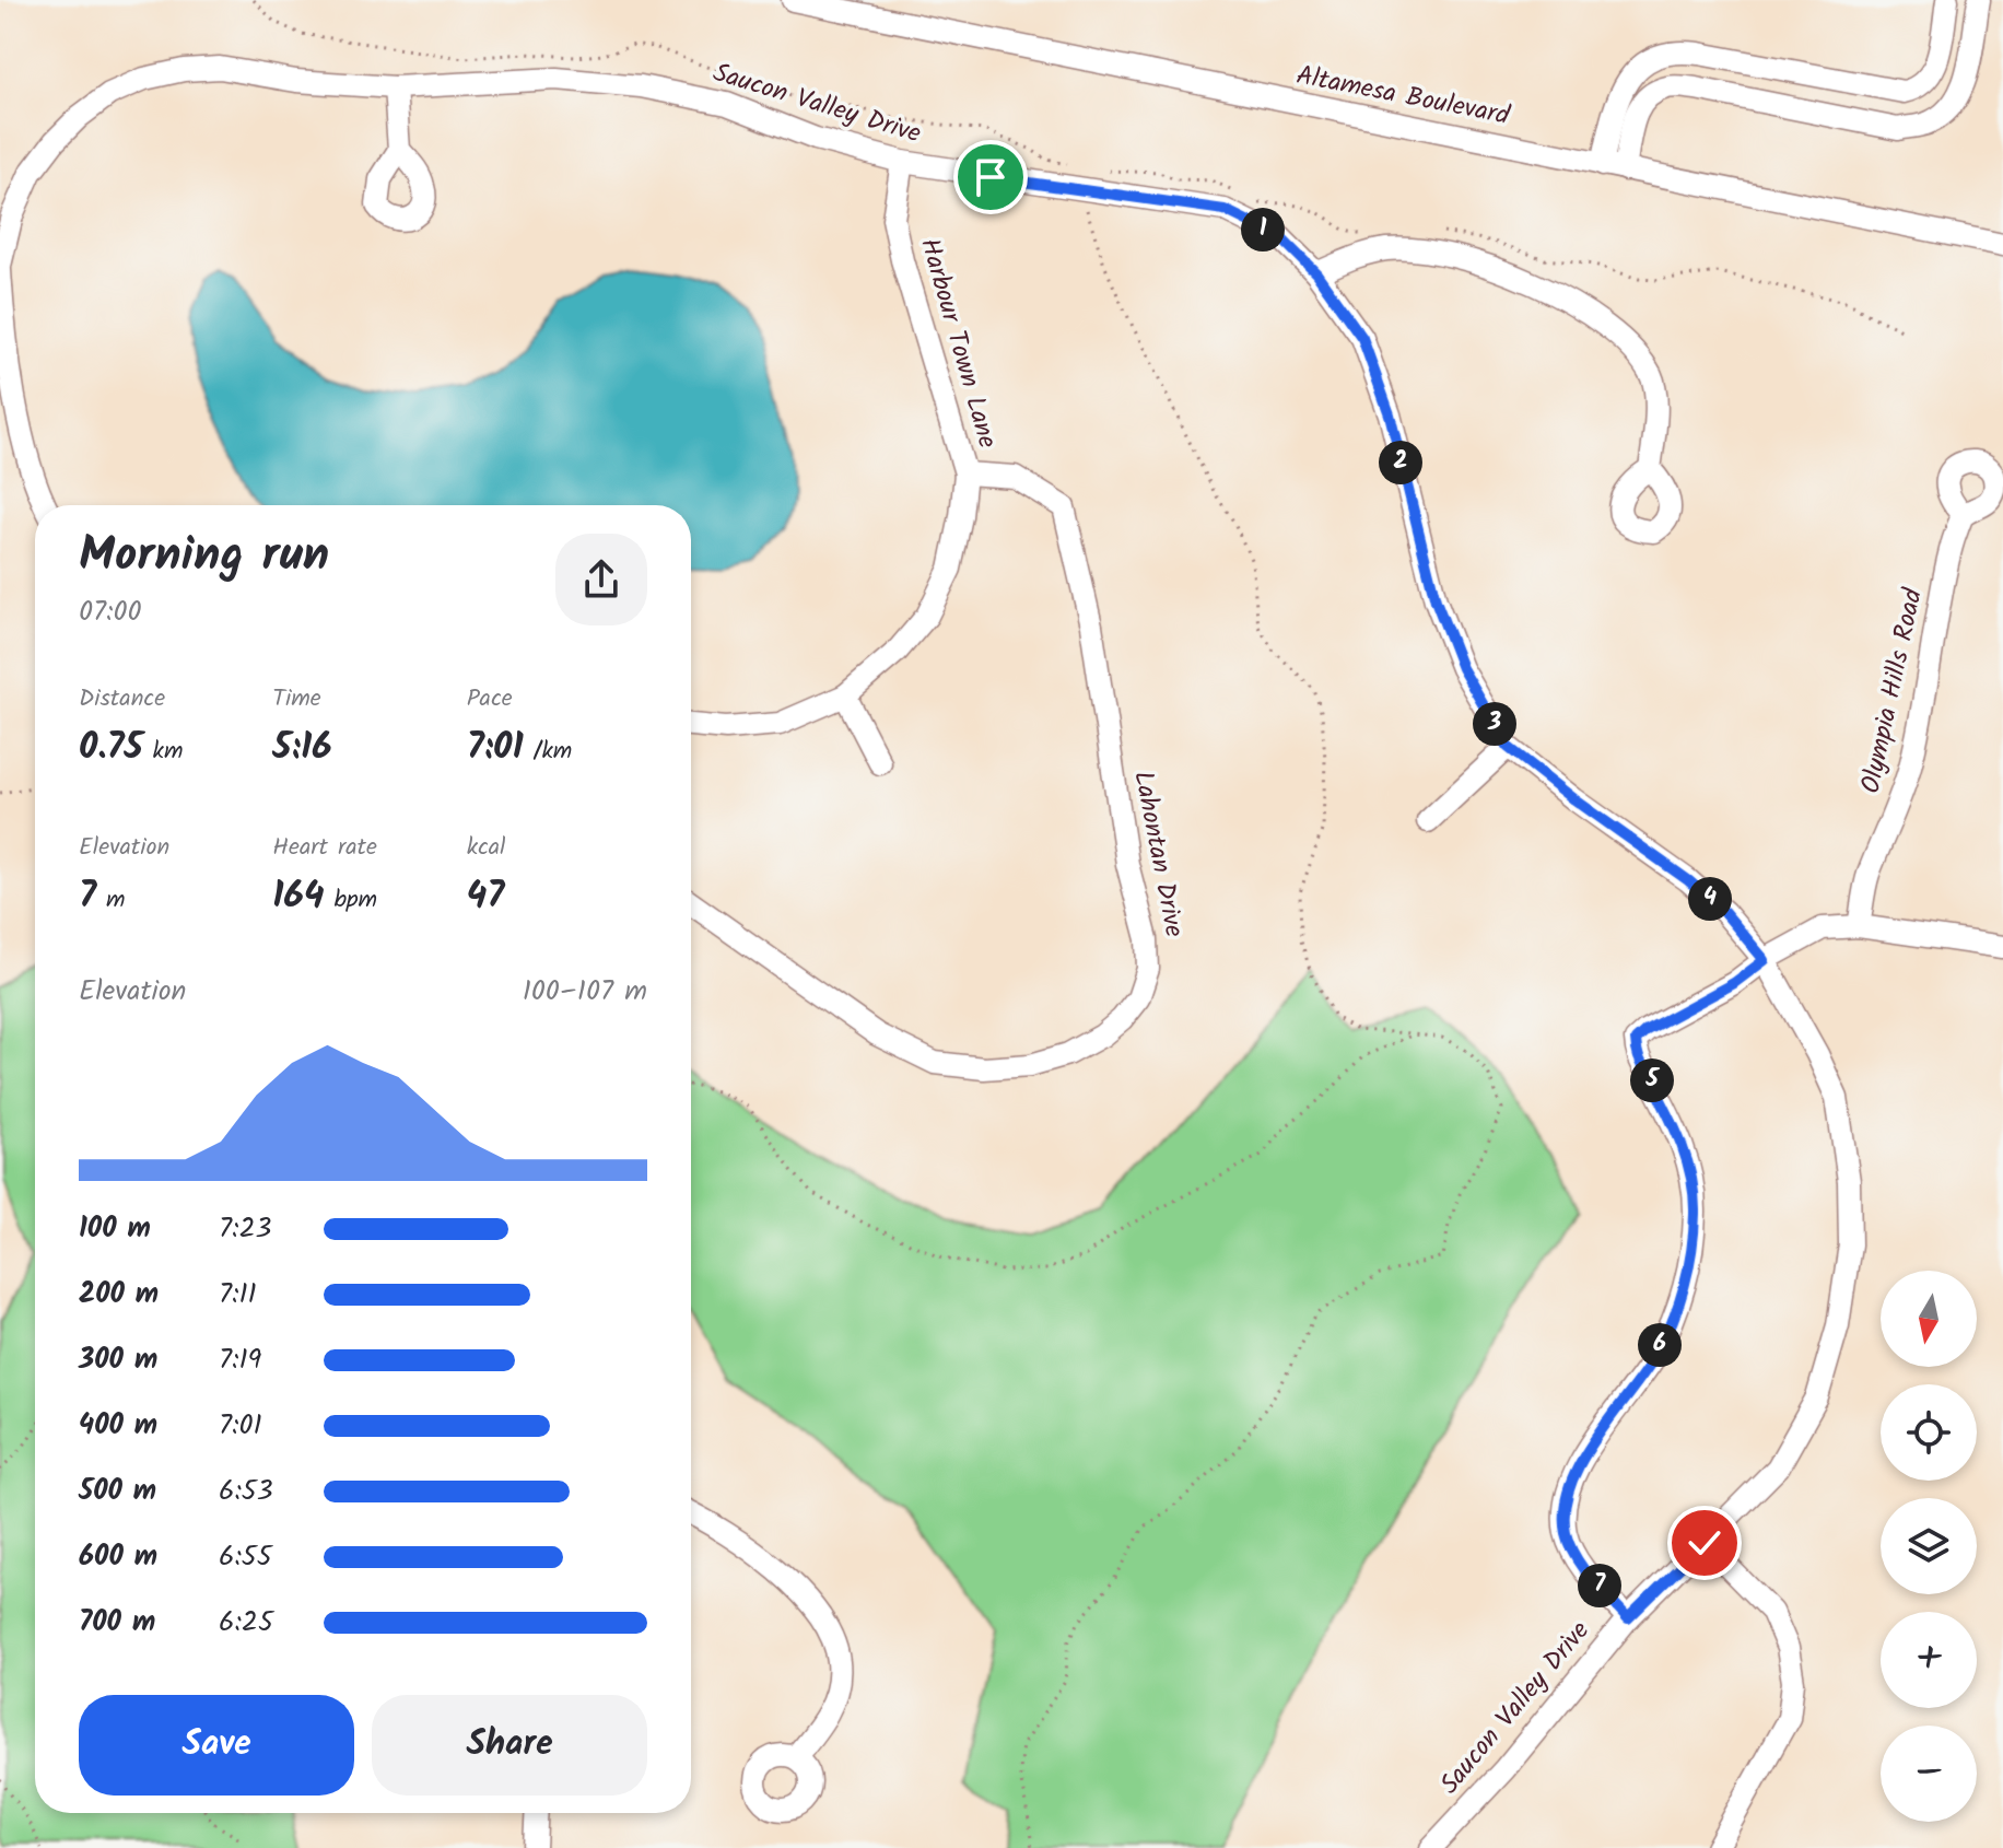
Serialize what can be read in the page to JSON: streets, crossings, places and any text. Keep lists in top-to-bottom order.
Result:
{
  "streets": {
    "street": [
      "Altamesa Boulevard",
      "Saucon Valley Drive",
      "Harbour Town Lane",
      "Olympia Hills Road",
      "Lahontan Drive"
    ]
  },
  "crossings": [
    ["Saucon Valley Drive", "Harbour Town Lane"],
    ["Harbour Town Lane", "Lahontan Drive"]
  ],
  "north": "bottom",
  "page": {
    "pins": [
      "1",
      "2",
      "3",
      "4",
      "5",
      "6",
      "7"
    ],
    "heading": ["Morning run", "07:00"],
    "stats": [
      ["Distance", "0.75 km"],
      ["Time", "5:16"],
      ["Pace", "7:01 /km"],
      ["Elevation", "7 m"],
      ["Heart rate", "164 bpm"],
      ["kcal", "47"]
    ],
    "chart": ["Elevation", "100–107 m"],
    "list": [
      {
        "name": "100 m",
        "note": "7:23"
      },
      {
        "name": "200 m",
        "note": "7:11"
      },
      {
        "name": "300 m",
        "note": "7:19"
      },
      {
        "name": "400 m",
        "note": "7:01"
      },
      {
        "name": "500 m",
        "note": "6:53"
      },
      {
        "name": "600 m",
        "note": "6:55"
      },
      {
        "name": "700 m",
        "note": "6:25"
      }
    ],
    "map_buttons": ["+", "−"],
    "buttons": ["Save", "Share"]
  }
}
